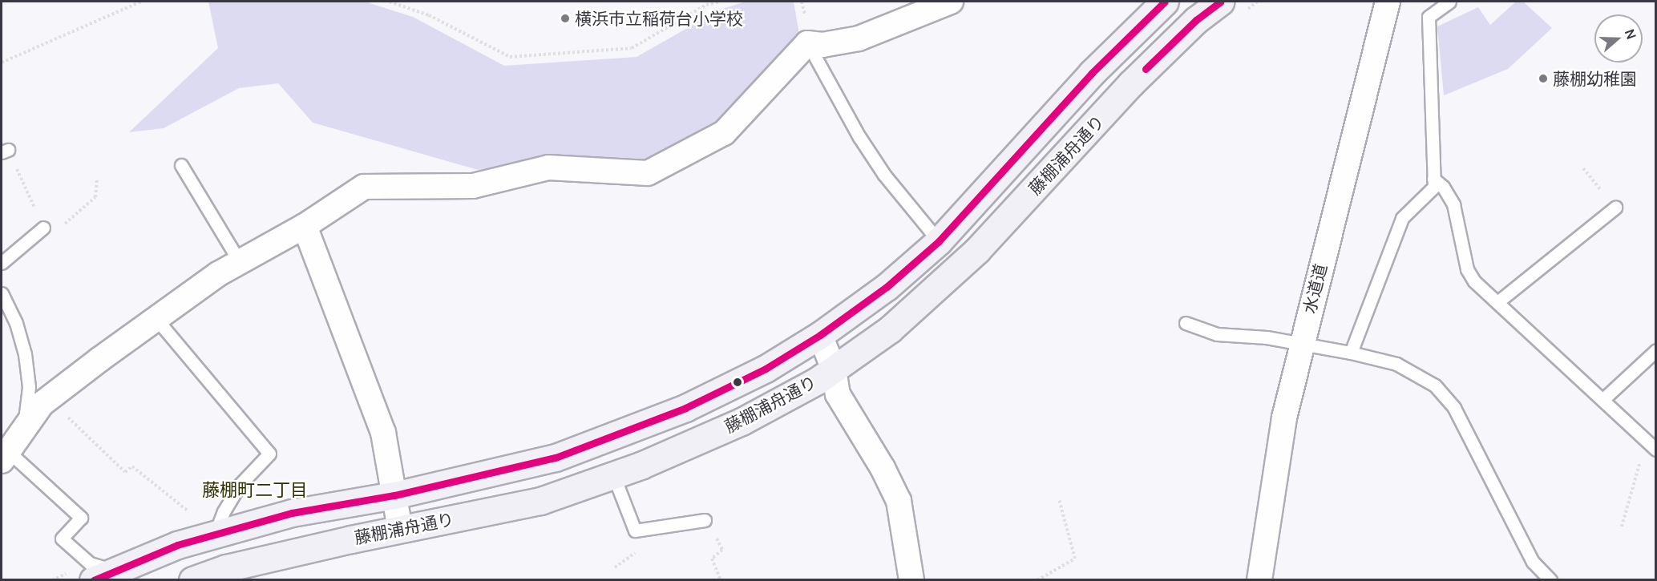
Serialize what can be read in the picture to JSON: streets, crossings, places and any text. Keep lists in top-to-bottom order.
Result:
{
  "streets": {
    "main road": ["藤棚浦舟通り"],
    "street": ["水道道"]
  },
  "districts": ["藤棚町二丁目"],
  "places": ["横浜市立稲荷台小学校", "藤棚幼稚園"],
  "north": "right"
}
